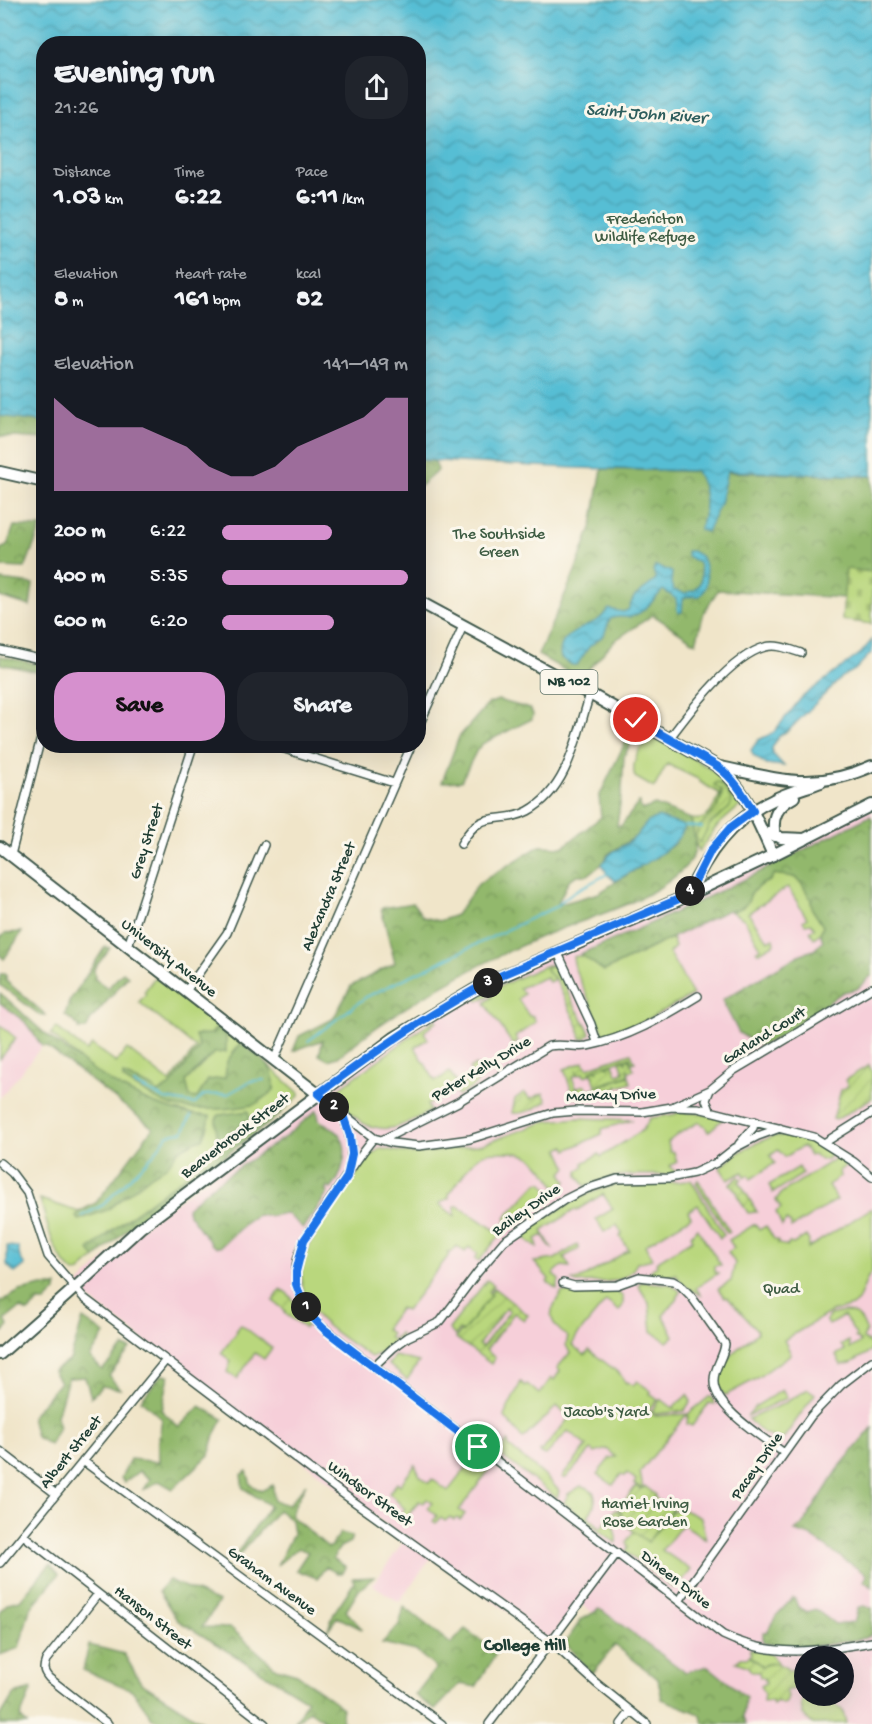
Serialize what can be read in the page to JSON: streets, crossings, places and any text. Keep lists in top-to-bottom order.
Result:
{
  "streets": {
    "street": [
      "NB 102",
      "Grey Street",
      "Alexandra Street",
      "University Avenue",
      "Garland Court",
      "Peter Kelly Drive",
      "MacKay Drive",
      "Beaverbrook Street",
      "Bailey Drive",
      "Albert Street",
      "Pacey Drive",
      "Windsor Street",
      "Dineen Drive",
      "Graham Avenue",
      "Hanson Street"
    ]
  },
  "crossings": [
    ["Grey Street", "University Avenue"],
    ["Alexandra Street", "University Avenue"],
    ["University Avenue", "MacKay Drive"],
    ["University Avenue", "Beaverbrook Street"],
    ["Garland Court", "MacKay Drive"],
    ["Peter Kelly Drive", "MacKay Drive"],
    ["MacKay Drive", "Beaverbrook Street"],
    ["MacKay Drive", "Bailey Drive"],
    ["MacKay Drive", "Dineen Drive"],
    ["Beaverbrook Street", "Windsor Street"],
    ["Bailey Drive", "Dineen Drive"],
    ["Albert Street", "Windsor Street"],
    ["Albert Street", "Graham Avenue"],
    ["Albert Street", "Hanson Street"],
    ["Pacey Drive", "Dineen Drive"]
  ],
  "districts": ["College Hill"],
  "water": ["Saint John River"],
  "parks": [
    "Fredericton Wildlife Refuge",
    "The Southside Green",
    "Quad",
    "Jacob's Yard",
    "Harriet Irving Rose Garden"
  ],
  "page": {
    "heading": ["Evening run", "21:26"],
    "stats": [
      ["Distance", "1.03 km"],
      ["Time", "6:22"],
      ["Pace", "6:11 /km"],
      ["Elevation", "8 m"],
      ["Heart rate", "161 bpm"],
      ["kcal", "82"]
    ],
    "chart": ["Elevation", "141–149 m"],
    "list": [
      {
        "name": "200 m",
        "note": "6:22"
      },
      {
        "name": "400 m",
        "note": "5:35"
      },
      {
        "name": "600 m",
        "note": "6:20"
      }
    ],
    "buttons": ["Save", "Share"],
    "pins": [
      "4",
      "3",
      "2",
      "1"
    ]
  }
}
